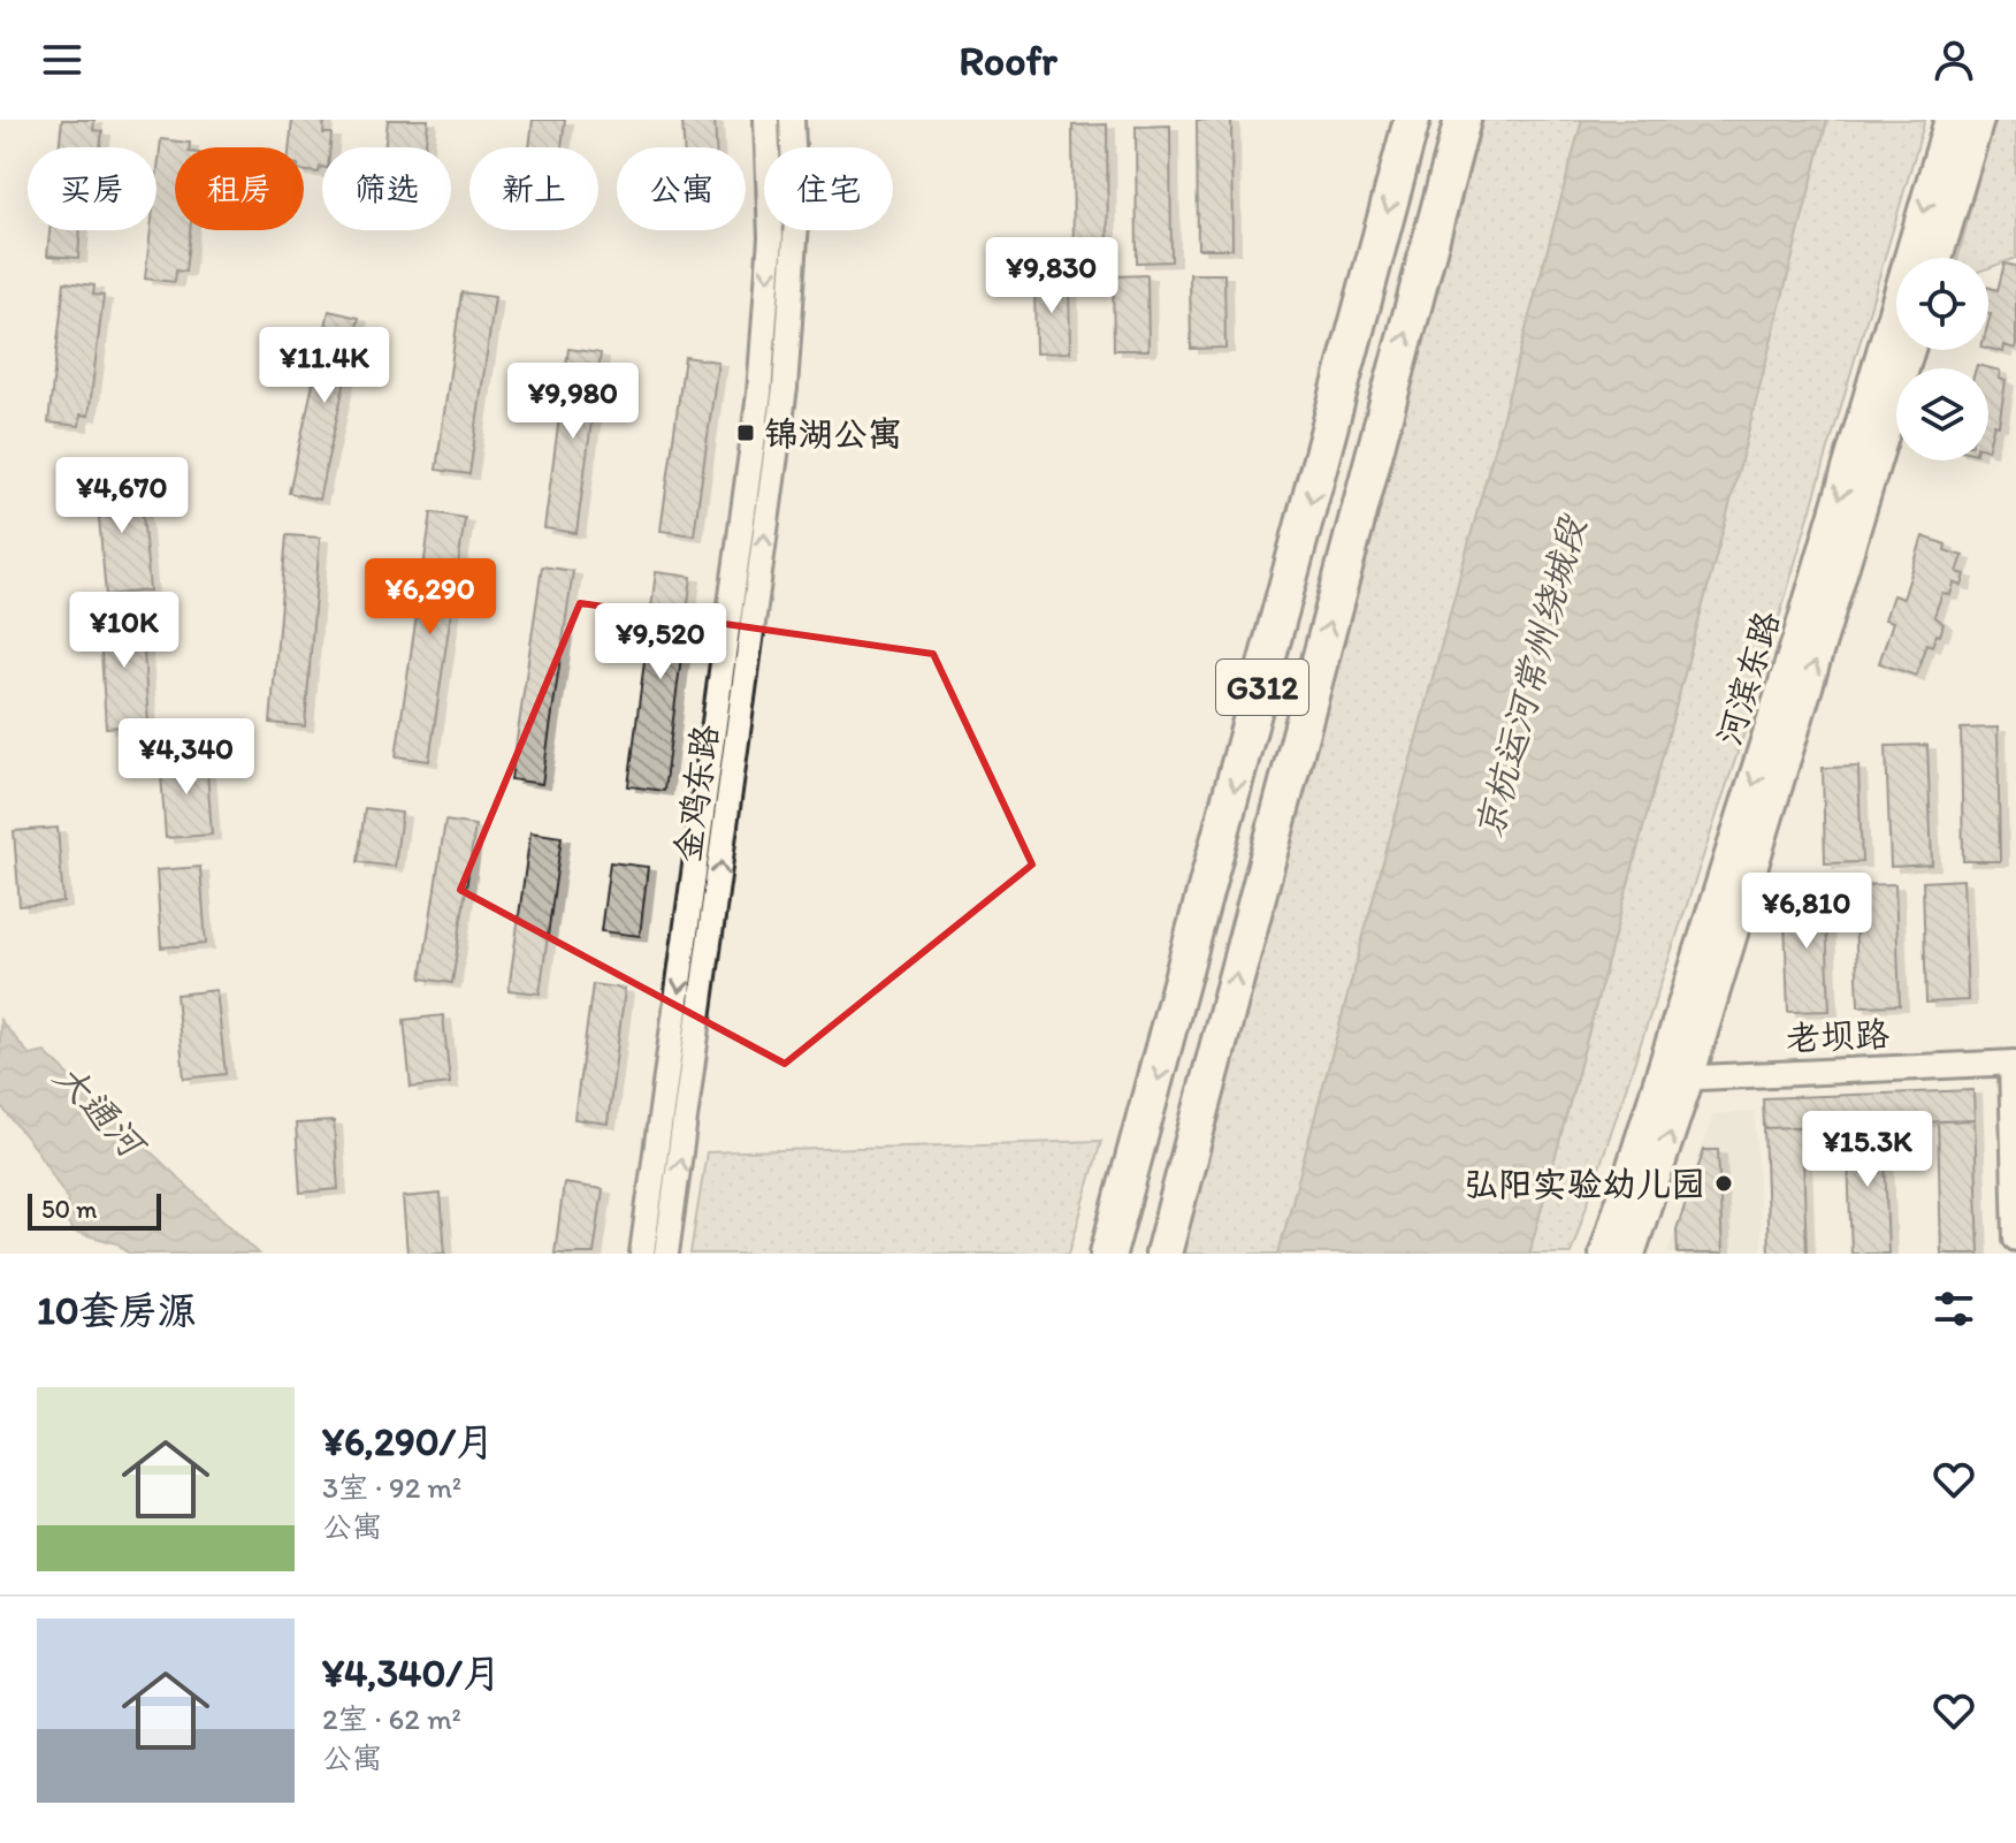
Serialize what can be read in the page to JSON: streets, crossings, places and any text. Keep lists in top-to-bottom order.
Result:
{
  "streets": {
    "highway": ["G312"],
    "main road": ["河滨东路"],
    "street": ["金鸡东路", "老坝路"]
  },
  "crossings": [
    ["河滨东路", "老坝路"]
  ],
  "water": ["京杭运河常州绕城段", "大通河"],
  "places": {
    "transit": ["锦湖公寓"],
    "other": ["弘阳实验幼儿园"]
  },
  "scale_bar": "50 m",
  "page": {
    "header": "Roofr",
    "chip": [
      "买房",
      "租房",
      "筛选",
      "新上",
      "公寓",
      "住宅"
    ],
    "price": [
      "¥9,830",
      "¥11.4K",
      "¥9,980",
      "¥4,670",
      "¥6,290",
      "¥10K",
      "¥9,520",
      "¥4,340",
      "¥6,810",
      "¥15.3K"
    ],
    "scale": "50 m",
    "heading": "10套房源",
    "list": [
      {
        "name": "¥6,290/月",
        "note": "3室 · 92 m² · 公寓"
      },
      {
        "name": "¥4,340/月",
        "note": "2室 · 62 m² · 公寓"
      }
    ]
  }
}
